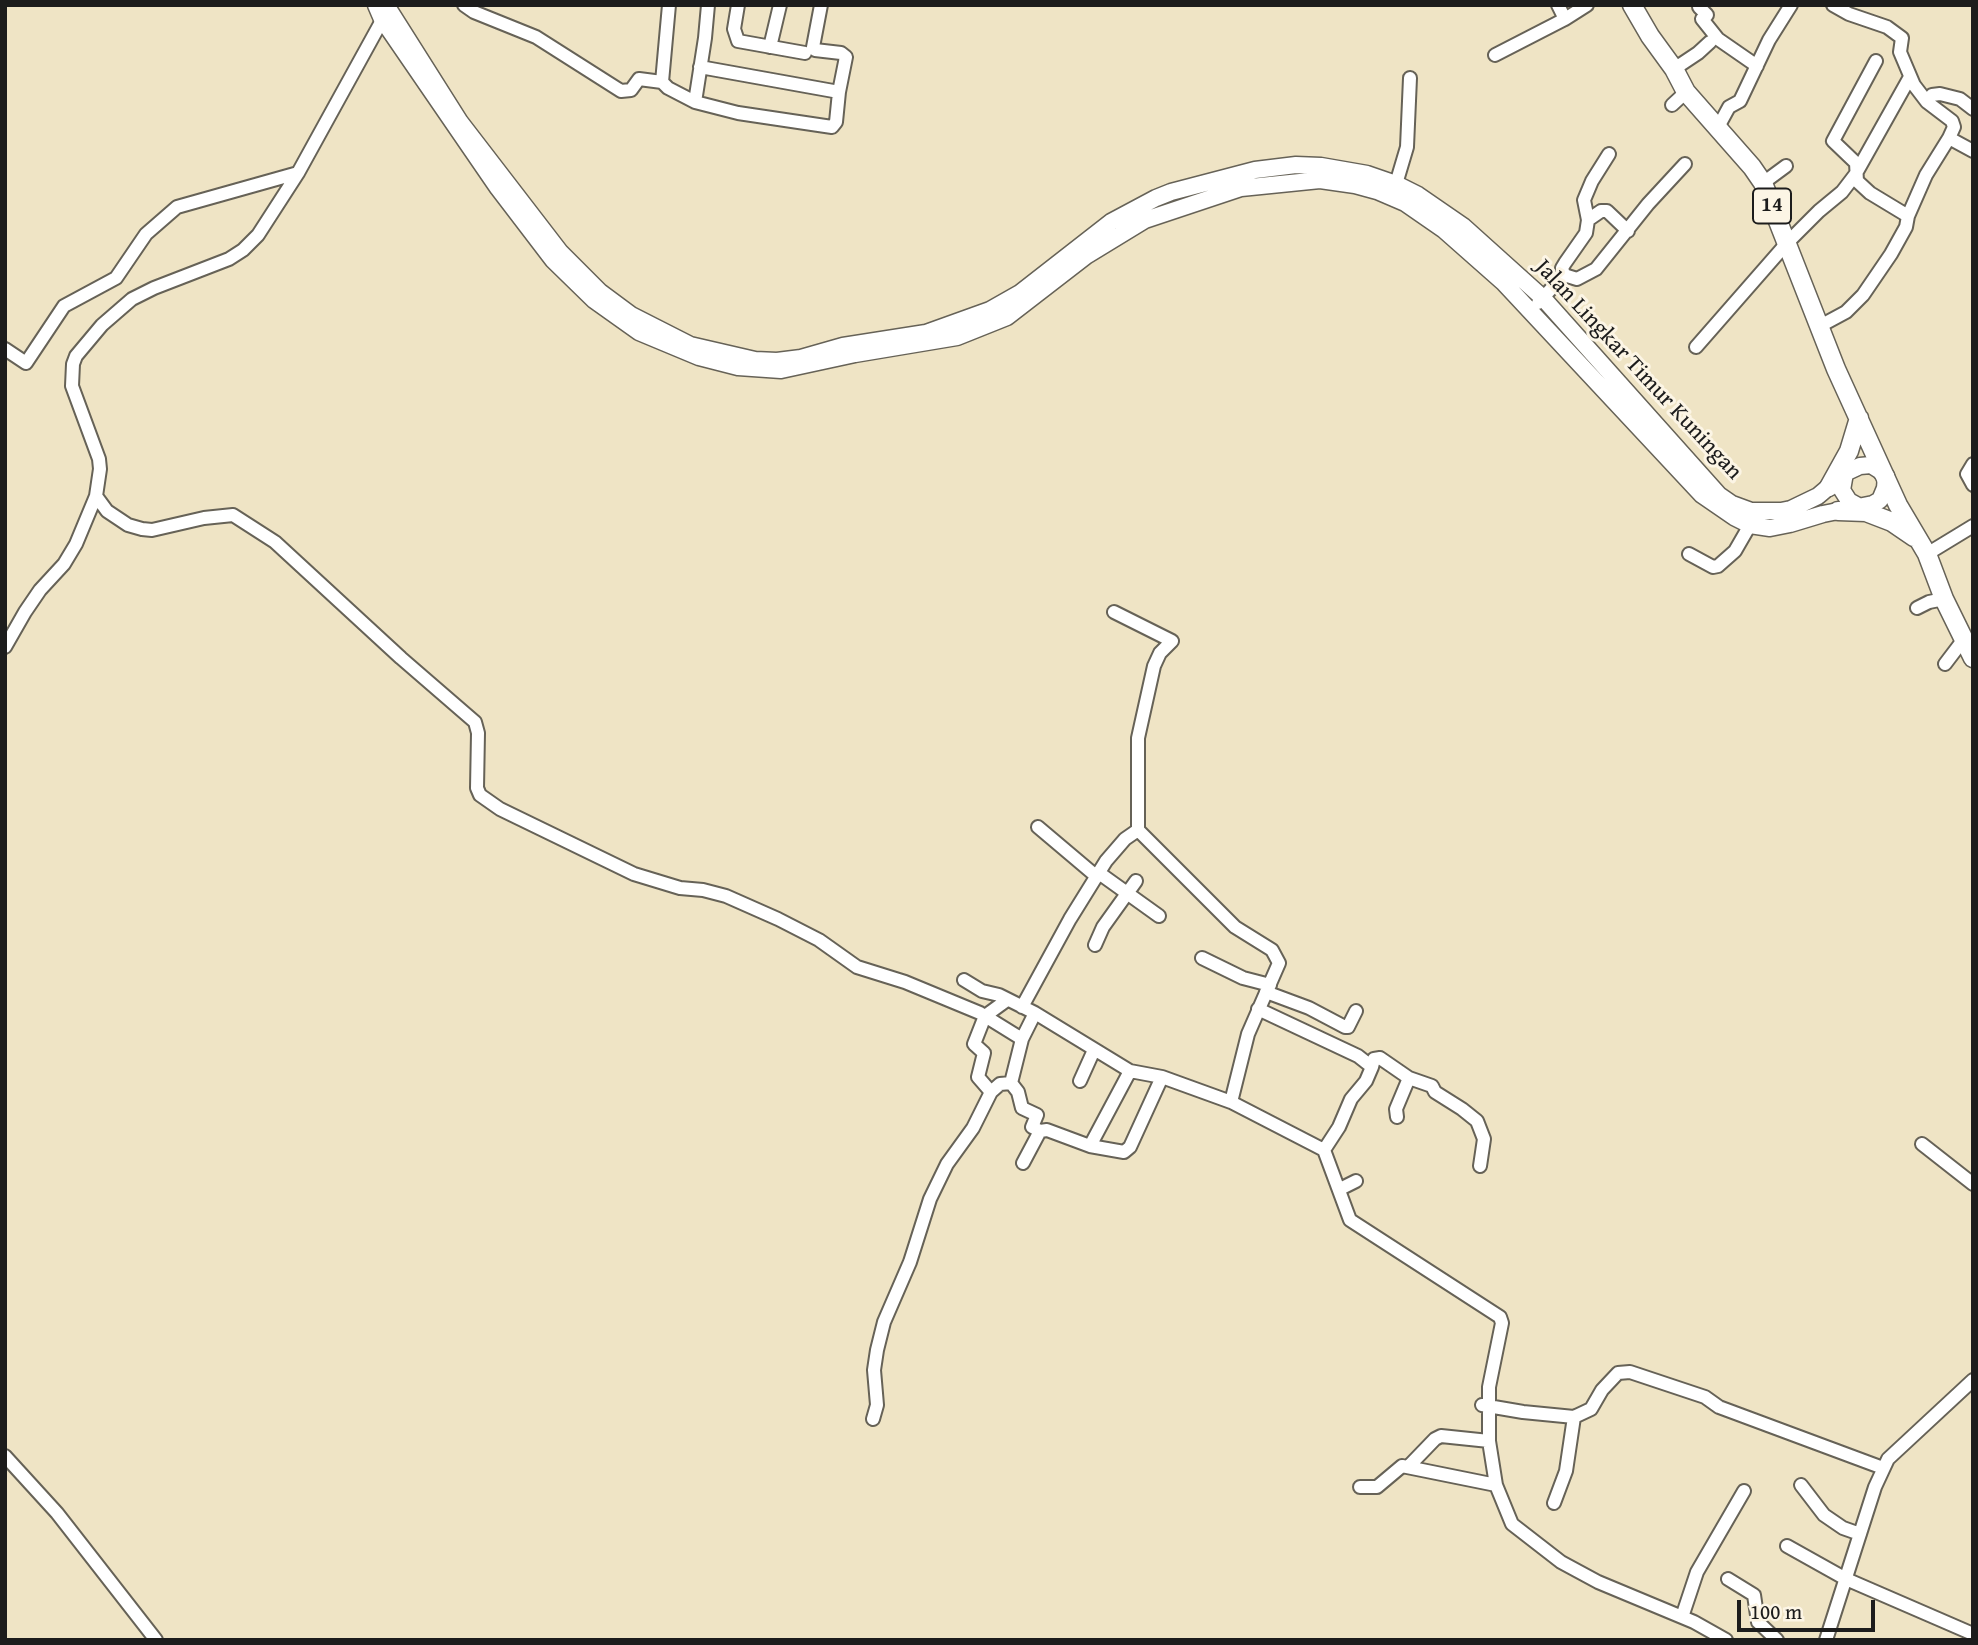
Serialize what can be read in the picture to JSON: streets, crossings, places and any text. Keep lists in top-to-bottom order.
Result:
{
  "streets": {
    "highway": ["14"],
    "main road": ["Jalan Lingkar Timur Kuningan"]
  },
  "crossings": [
    ["14", "Jalan Lingkar Timur Kuningan"]
  ],
  "scale_bar": "100 m"
}
